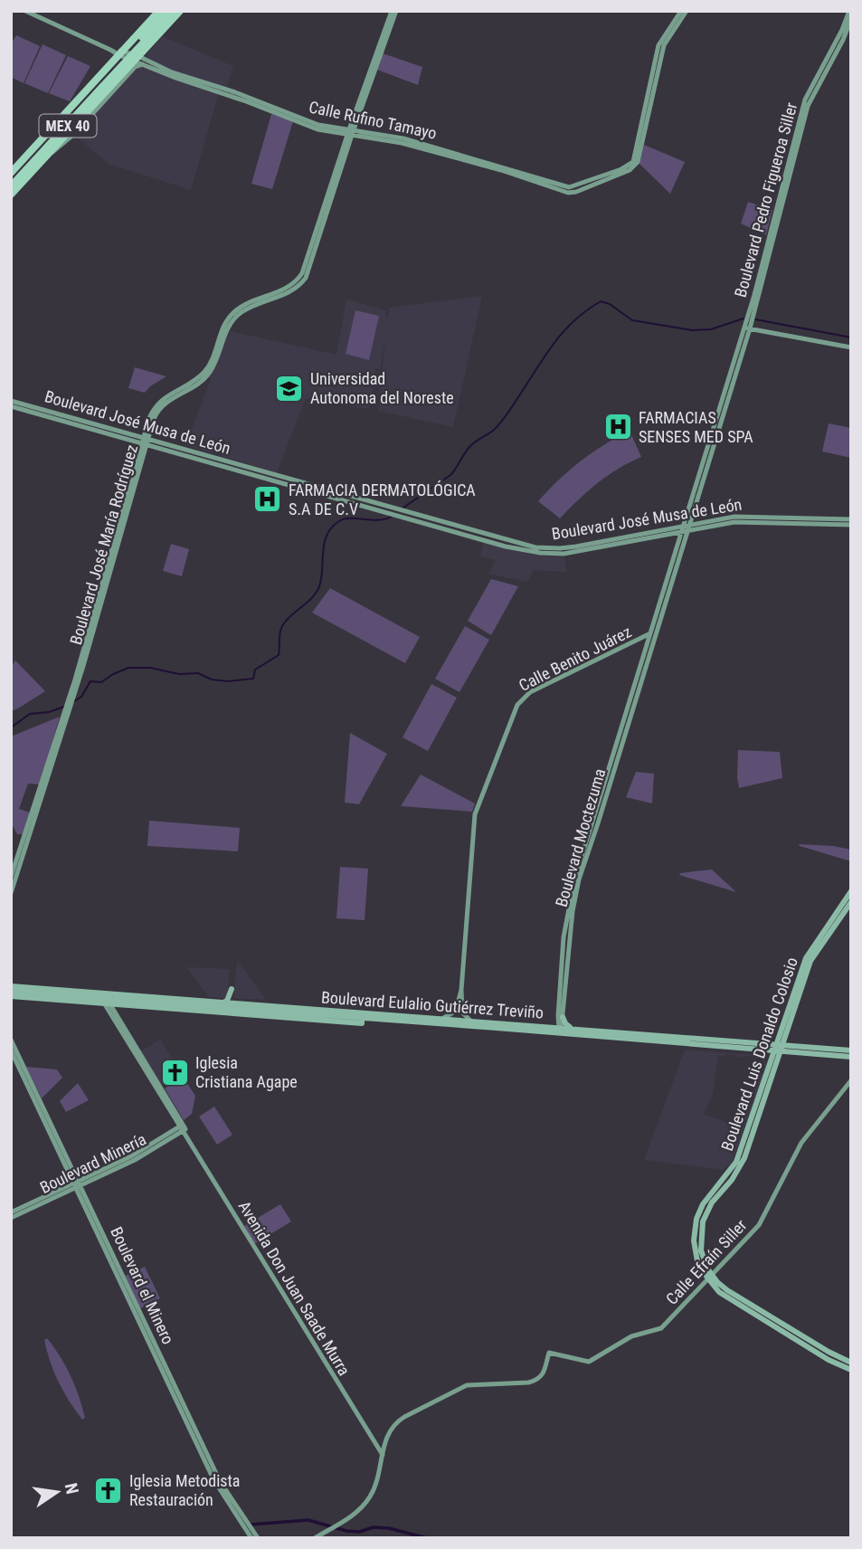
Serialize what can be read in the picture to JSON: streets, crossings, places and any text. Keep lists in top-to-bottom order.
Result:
{
  "streets": {
    "highway": ["MEX 40"],
    "main road": ["Boulevard Eulalio Gutiérrez Treviño", "Boulevard Luis Donaldo Colosio"],
    "street": [
      "Calle Rufino Tamayo",
      "Boulevard Pedro Figueroa Siller",
      "Boulevard José Musa de León",
      "Boulevard José María Rodríguez",
      "Calle Benito Juárez",
      "Boulevard Moctezuma",
      "Boulevard Minería",
      "Calle Efraín Siller",
      "Boulevard el Minero",
      "Avenida Don Juan Saade Murra"
    ]
  },
  "crossings": [
    ["Calle Rufino Tamayo", "Boulevard José María Rodríguez"],
    ["Boulevard Pedro Figueroa Siller", "Boulevard Moctezuma"],
    ["Boulevard José Musa de León", "Boulevard José María Rodríguez"],
    ["Boulevard José Musa de León", "Boulevard Moctezuma"],
    ["Calle Benito Juárez", "Boulevard Moctezuma"],
    ["Boulevard Moctezuma", "Boulevard Eulalio Gutiérrez Treviño"],
    ["Boulevard Eulalio Gutiérrez Treviño", "Boulevard Luis Donaldo Colosio"],
    ["Boulevard Eulalio Gutiérrez Treviño", "Avenida Don Juan Saade Murra"],
    ["Boulevard Luis Donaldo Colosio", "Calle Efraín Siller"],
    ["Boulevard Minería", "Boulevard el Minero"],
    ["Boulevard Minería", "Avenida Don Juan Saade Murra"]
  ],
  "places": {
    "school or university": ["Universidad Autonoma del Noreste"],
    "hospital": ["FARMACIAS SENSES MED SPA", "FARMACIA DERMATOLÓGICA S.A DE C.V"],
    "church": ["Iglesia Cristiana Agape", "Iglesia Metodista Restauración"]
  },
  "north": "right"
}
